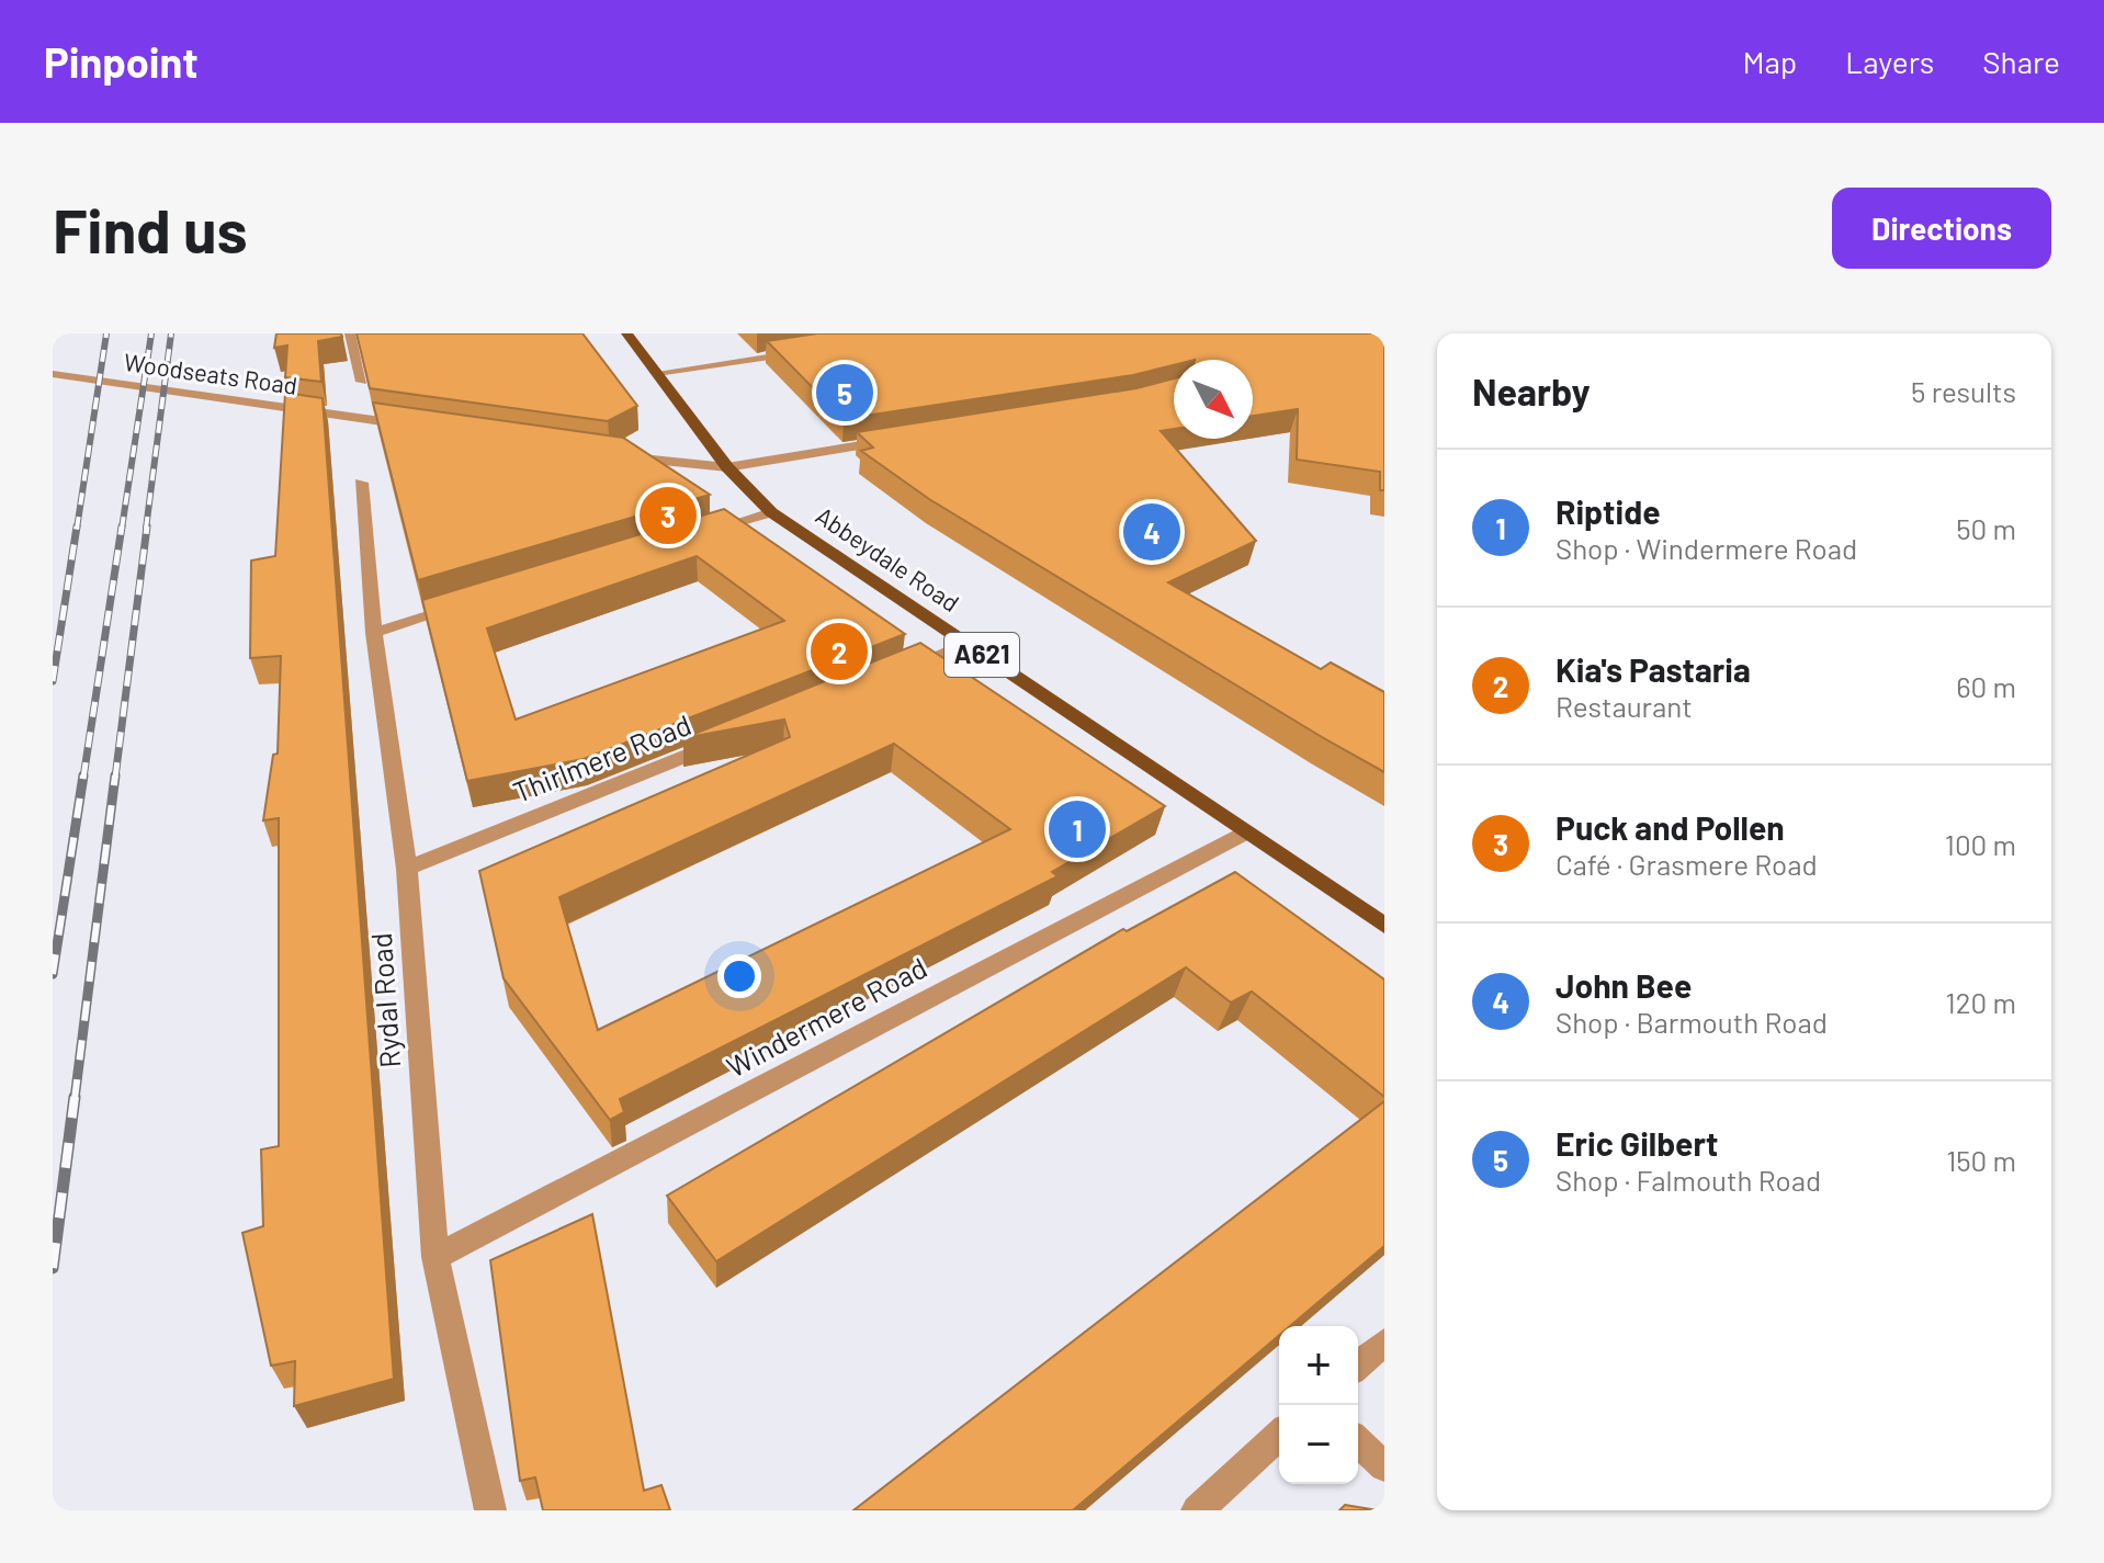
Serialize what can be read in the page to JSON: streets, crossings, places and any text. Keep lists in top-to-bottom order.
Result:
{
  "streets": {
    "main road": ["Abbeydale Road", "A621"],
    "street": [
      "Woodseats Road",
      "Thirlmere Road",
      "Rydal Road",
      "Windermere Road"
    ]
  },
  "crossings": [
    ["Abbeydale Road", "Windermere Road"],
    ["Thirlmere Road", "Rydal Road"],
    ["Rydal Road", "Windermere Road"]
  ],
  "north": "bottom right",
  "page": {
    "header": "Pinpoint",
    "nav": ["Map", "Layers", "Share"],
    "buttons": "Directions",
    "title": "Find us",
    "heading": ["Nearby", "5 results"],
    "pins": [
      "5",
      "3",
      "4",
      "2",
      "1"
    ],
    "list": [
      {
        "mark": "1",
        "name": "Riptide",
        "note": "Shop · Windermere Road",
        "value": "50 m"
      },
      {
        "mark": "2",
        "name": "Kia's Pastaria",
        "note": "Restaurant",
        "value": "60 m"
      },
      {
        "mark": "3",
        "name": "Puck and Pollen",
        "note": "Café · Grasmere Road",
        "value": "100 m"
      },
      {
        "mark": "4",
        "name": "John Bee",
        "note": "Shop · Barmouth Road",
        "value": "120 m"
      },
      {
        "mark": "5",
        "name": "Eric Gilbert",
        "note": "Shop · Falmouth Road",
        "value": "150 m"
      }
    ],
    "map_buttons": ["+", "−"]
  }
}
